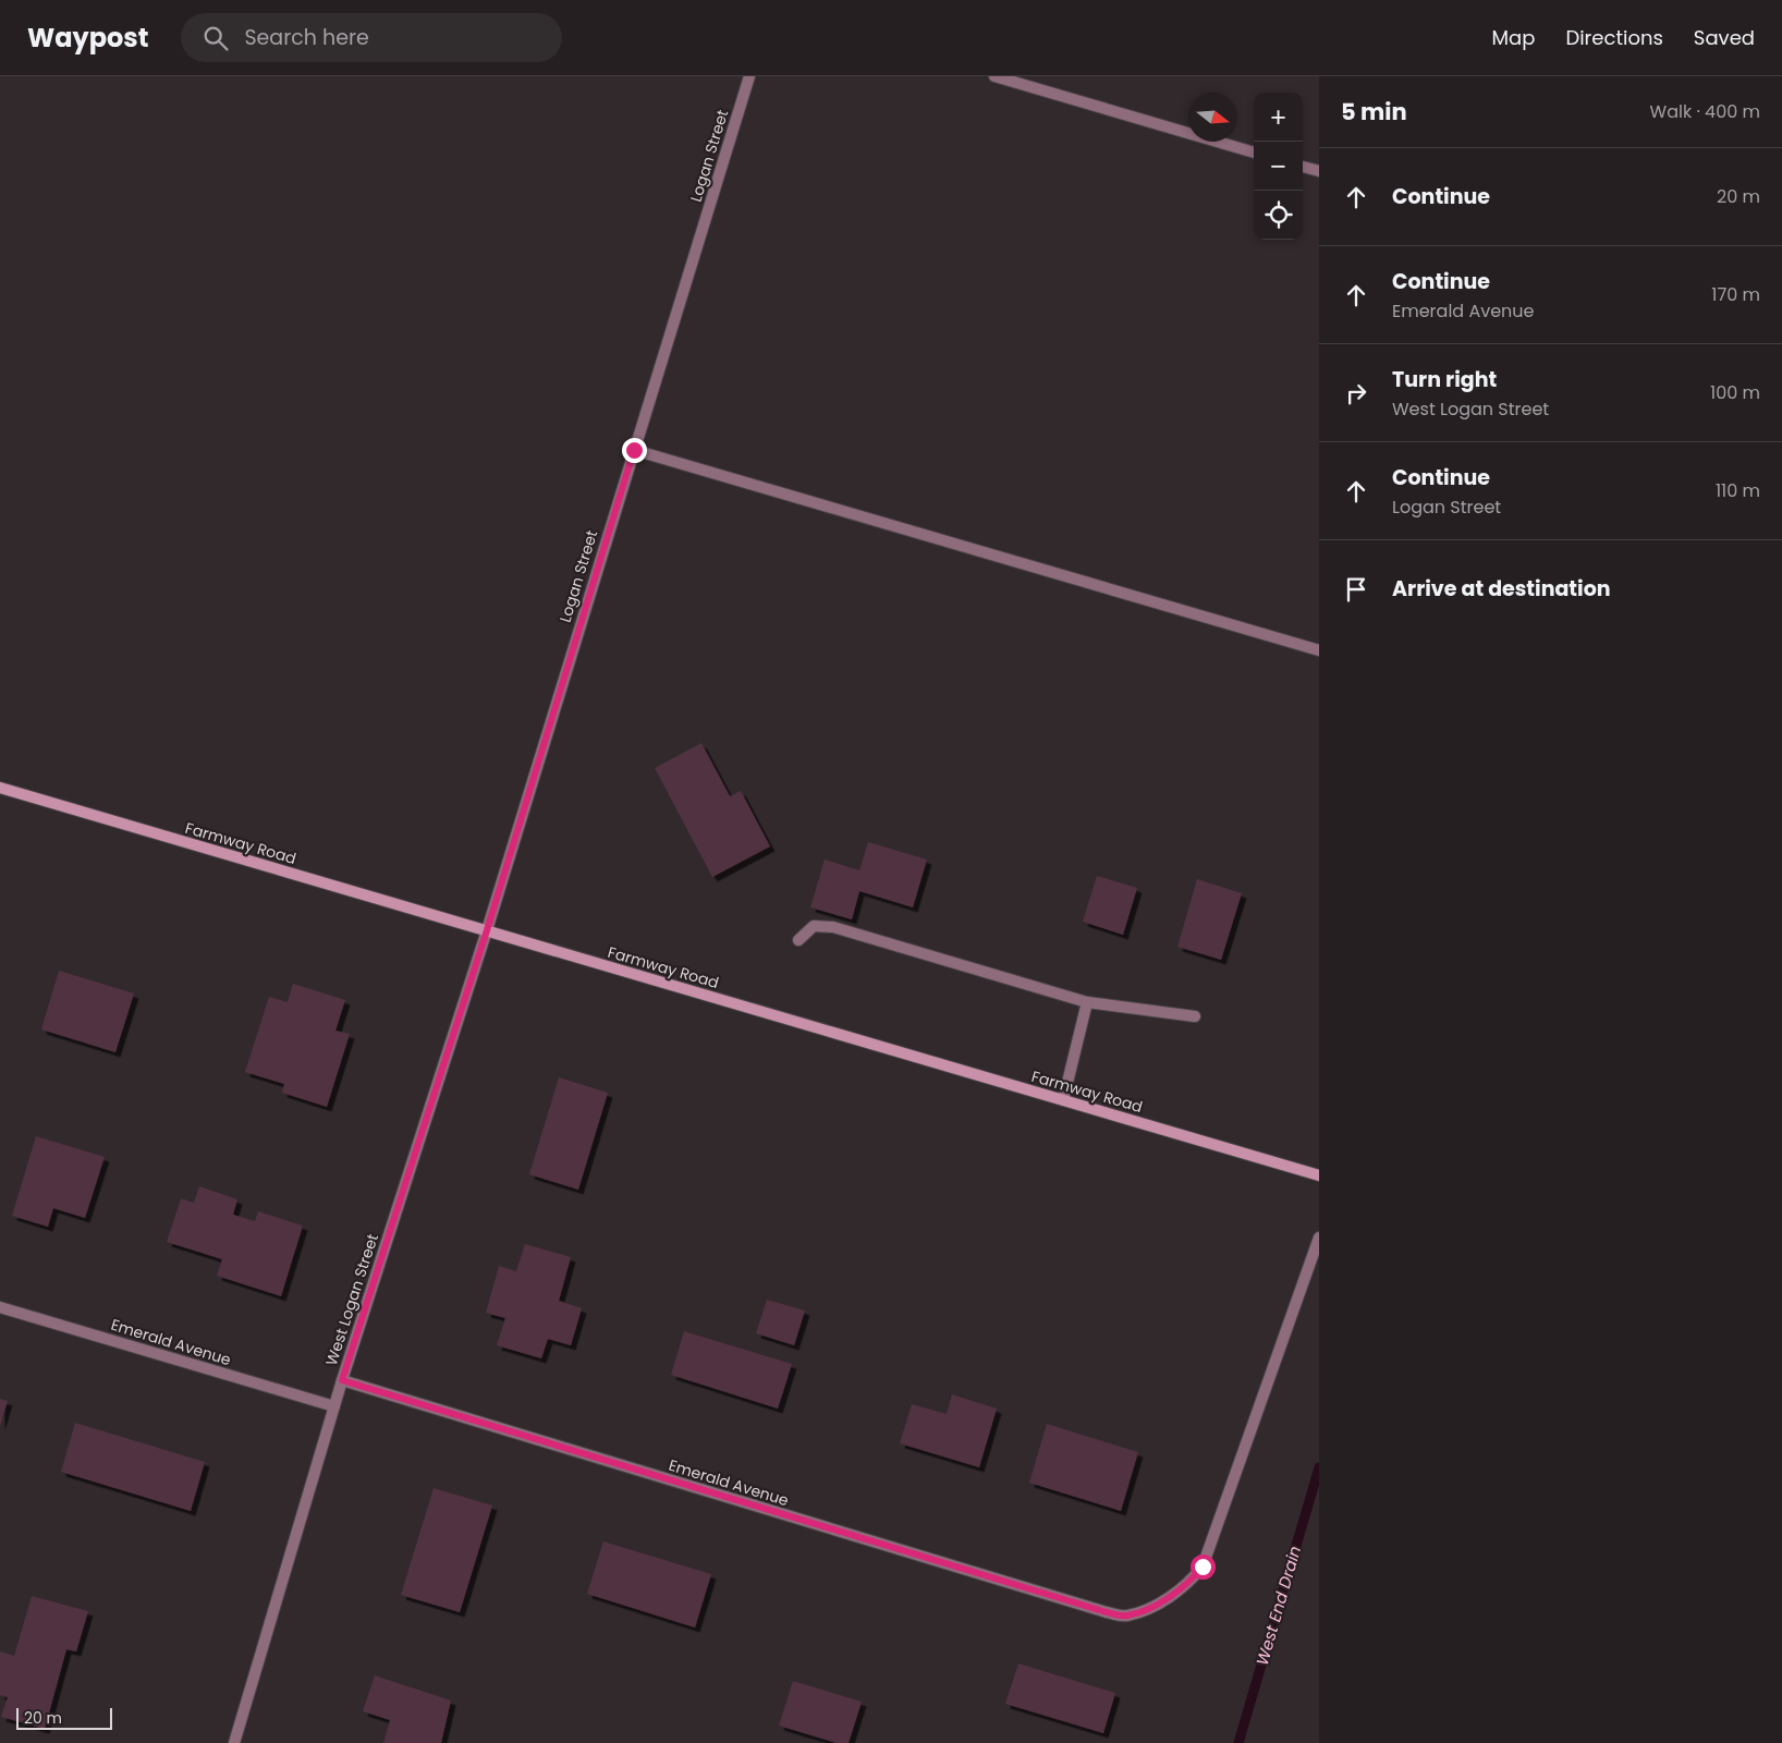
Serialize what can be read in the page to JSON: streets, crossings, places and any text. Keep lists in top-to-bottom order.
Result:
{
  "streets": {
    "main road": ["Farmway Road"],
    "street": ["Logan Street", "West Logan Street", "Emerald Avenue"]
  },
  "crossings": [
    ["Logan Street", "Farmway Road"],
    ["Logan Street", "West Logan Street"],
    ["Farmway Road", "West Logan Street"],
    ["West Logan Street", "Emerald Avenue"]
  ],
  "water": ["West End Drain"],
  "scale_bar": "20 m",
  "north": "right",
  "page": {
    "header": "Waypost",
    "search": "Search here",
    "nav": ["Map", "Directions", "Saved"],
    "heading": ["5 min", "Walk · 400 m"],
    "map_buttons": ["+", "−"],
    "list": [
      ["Continue", "20 m"],
      ["Continue", "Emerald Avenue", "170 m"],
      ["Turn right", "West Logan Street", "100 m"],
      ["Continue", "Logan Street", "110 m"],
      "Arrive at destination"
    ],
    "scale": "20 m"
  }
}
